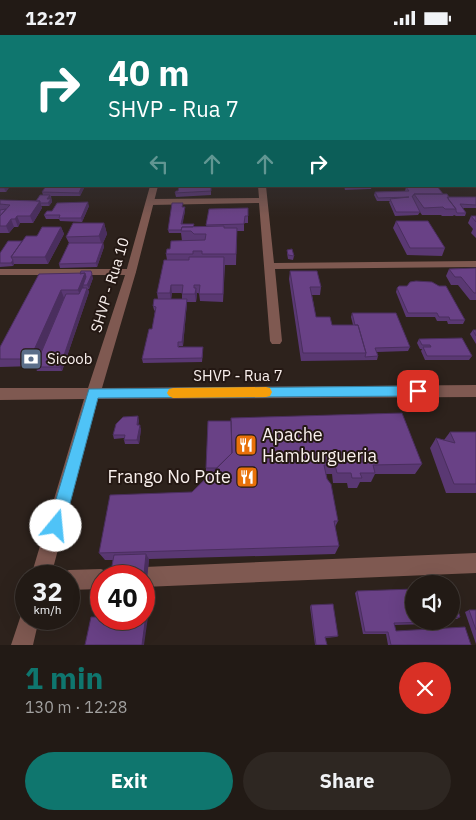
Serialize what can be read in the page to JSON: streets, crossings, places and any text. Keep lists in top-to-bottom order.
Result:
{
  "streets": {
    "street": ["SHVP - Rua 10", "SHVP - Rua 7"]
  },
  "crossings": [
    ["SHVP - Rua 10", "SHVP - Rua 7"]
  ],
  "places": {
    "bank": ["Sicoob"],
    "restaurant": ["Apache Hamburgueria", "Frango No Pote"]
  },
  "page": {
    "status": "12:27",
    "turn": ["40 m", "SHVP - Rua 7"],
    "speed": "32 km/h",
    "limit": "40",
    "heading": ["1 min", "130 m · 12:28"],
    "buttons": ["Exit", "Share"]
  }
}
